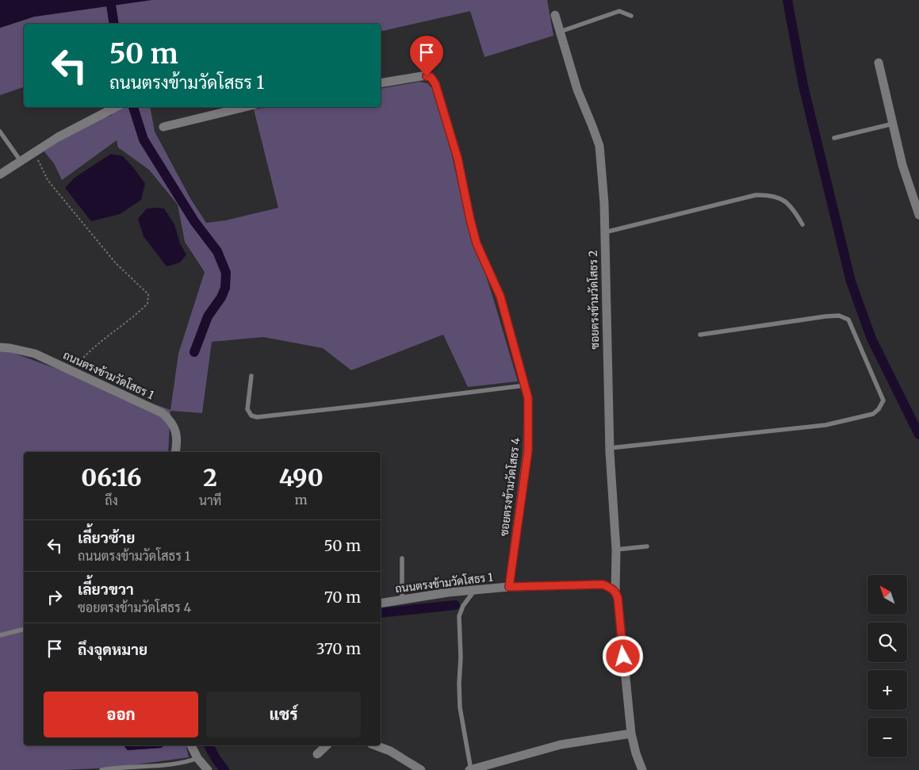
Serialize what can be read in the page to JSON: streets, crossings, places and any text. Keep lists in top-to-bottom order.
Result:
{
  "streets": {
    "street": ["ซอยตรงข้ามวัดโสธร 2", "ถนนตรงข้ามวัดโสธร 1", "ซอยตรงข้ามวัดโสธร 4"]
  },
  "crossings": [
    ["ซอยตรงข้ามวัดโสธร 2", "ถนนตรงข้ามวัดโสธร 1"],
    ["ถนนตรงข้ามวัดโสธร 1", "ซอยตรงข้ามวัดโสธร 4"]
  ],
  "north": "top left",
  "page": {
    "turn": ["50 m", "ถนนตรงข้ามวัดโสธร 1"],
    "eta": [
      "06:16",
      "ถึง",
      "2",
      "นาที",
      "490",
      "m"
    ],
    "list": [
      {
        "name": "เลี้ยวซ้าย",
        "note": "ถนนตรงข้ามวัดโสธร 1",
        "value": "50 m"
      },
      {
        "name": "เลี้ยวขวา",
        "note": "ซอยตรงข้ามวัดโสธร 4",
        "value": "70 m"
      },
      {
        "name": "ถึงจุดหมาย",
        "value": "370 m"
      }
    ],
    "map_buttons": ["+", "−"],
    "buttons": ["ออก", "แชร์"]
  }
}
